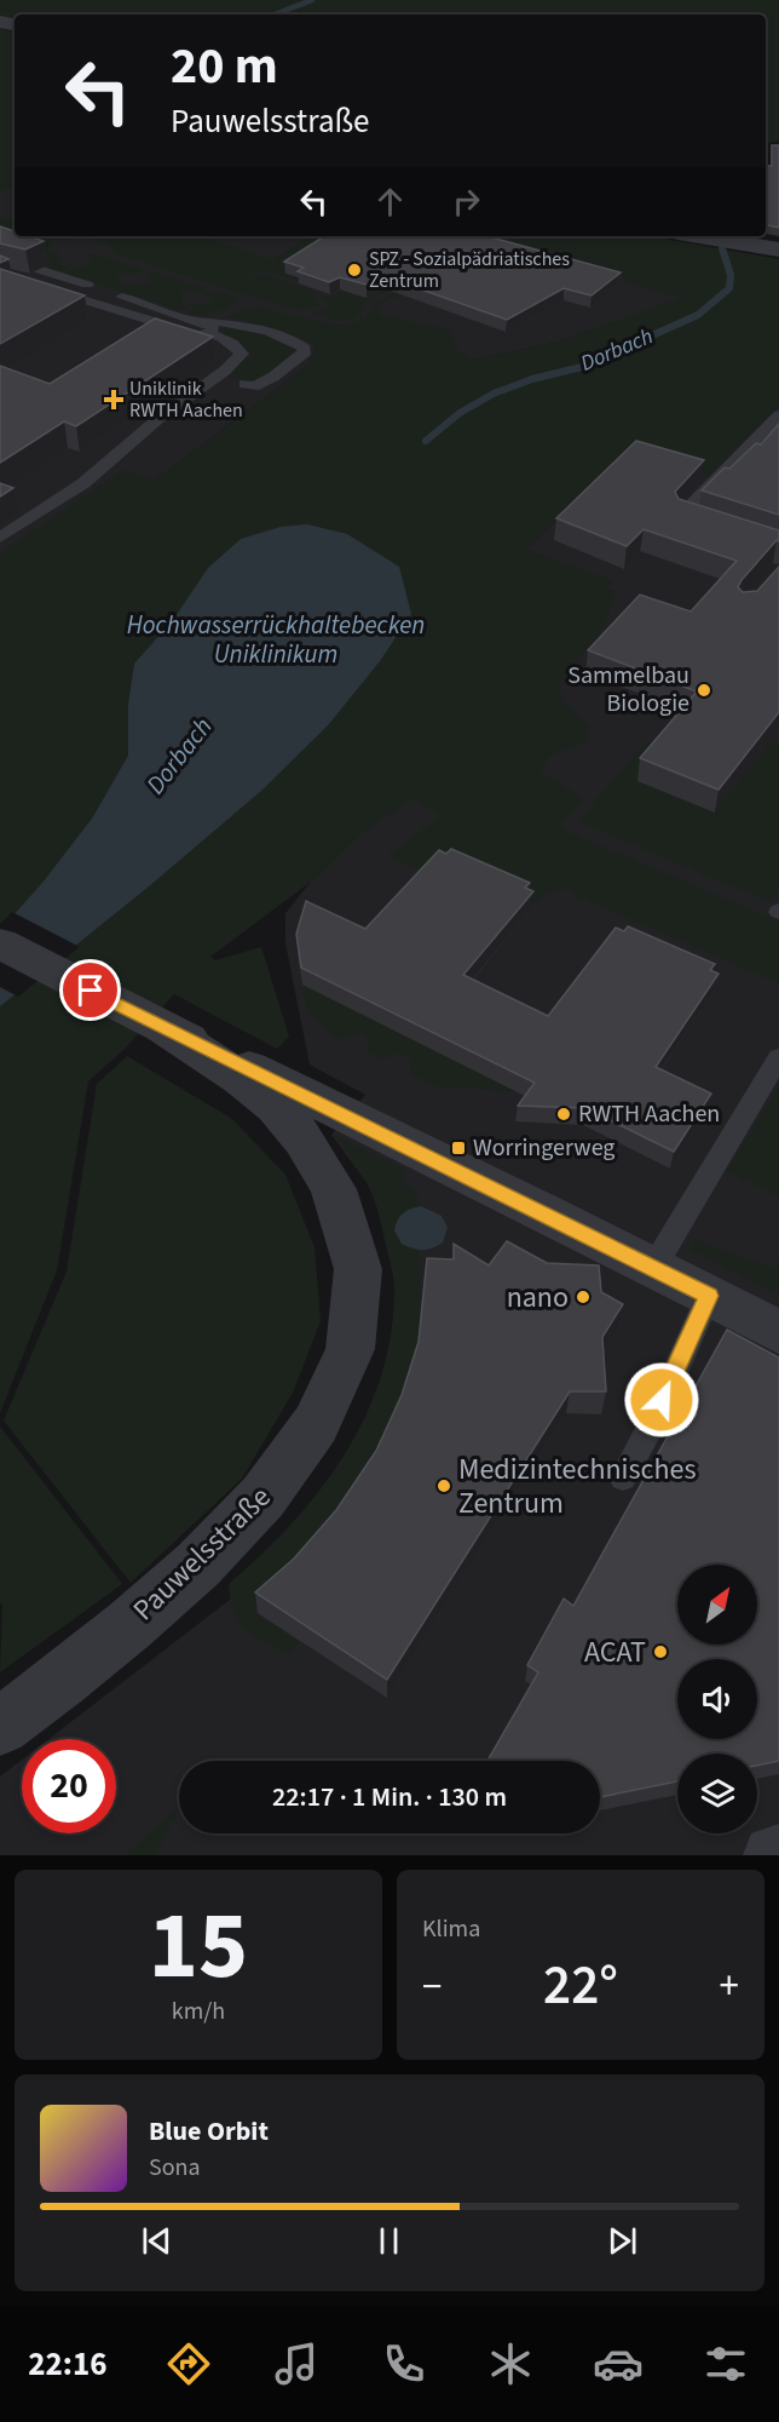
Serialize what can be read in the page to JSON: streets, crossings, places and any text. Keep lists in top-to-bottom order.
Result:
{
  "streets": {
    "street": ["Pauwelsstraße"]
  },
  "water": ["Dorbach", "Hochwasserrückhaltebecken Uniklinikum"],
  "places": {
    "other": [
      "SPZ - Sozialpädriatisches Zentrum",
      "Sammelbau Biologie",
      "RWTH Aachen",
      "nano",
      "Medizintechnisches Zentrum",
      "ACAT"
    ],
    "health": ["Uniklinik RWTH Aachen"],
    "transit": ["Worringerweg"]
  },
  "north": "top right",
  "page": {
    "turn": ["20 m", "Pauwelsstraße"],
    "limit": "20",
    "trip": "22:17 · 1 Min. · 130 m",
    "tile": [
      ["15", "km/h"],
      "Klima"
    ],
    "heat": ["−", "22°", "+"],
    "song": ["Blue Orbit", "Sona"],
    "tabs": "22:16"
  }
}
